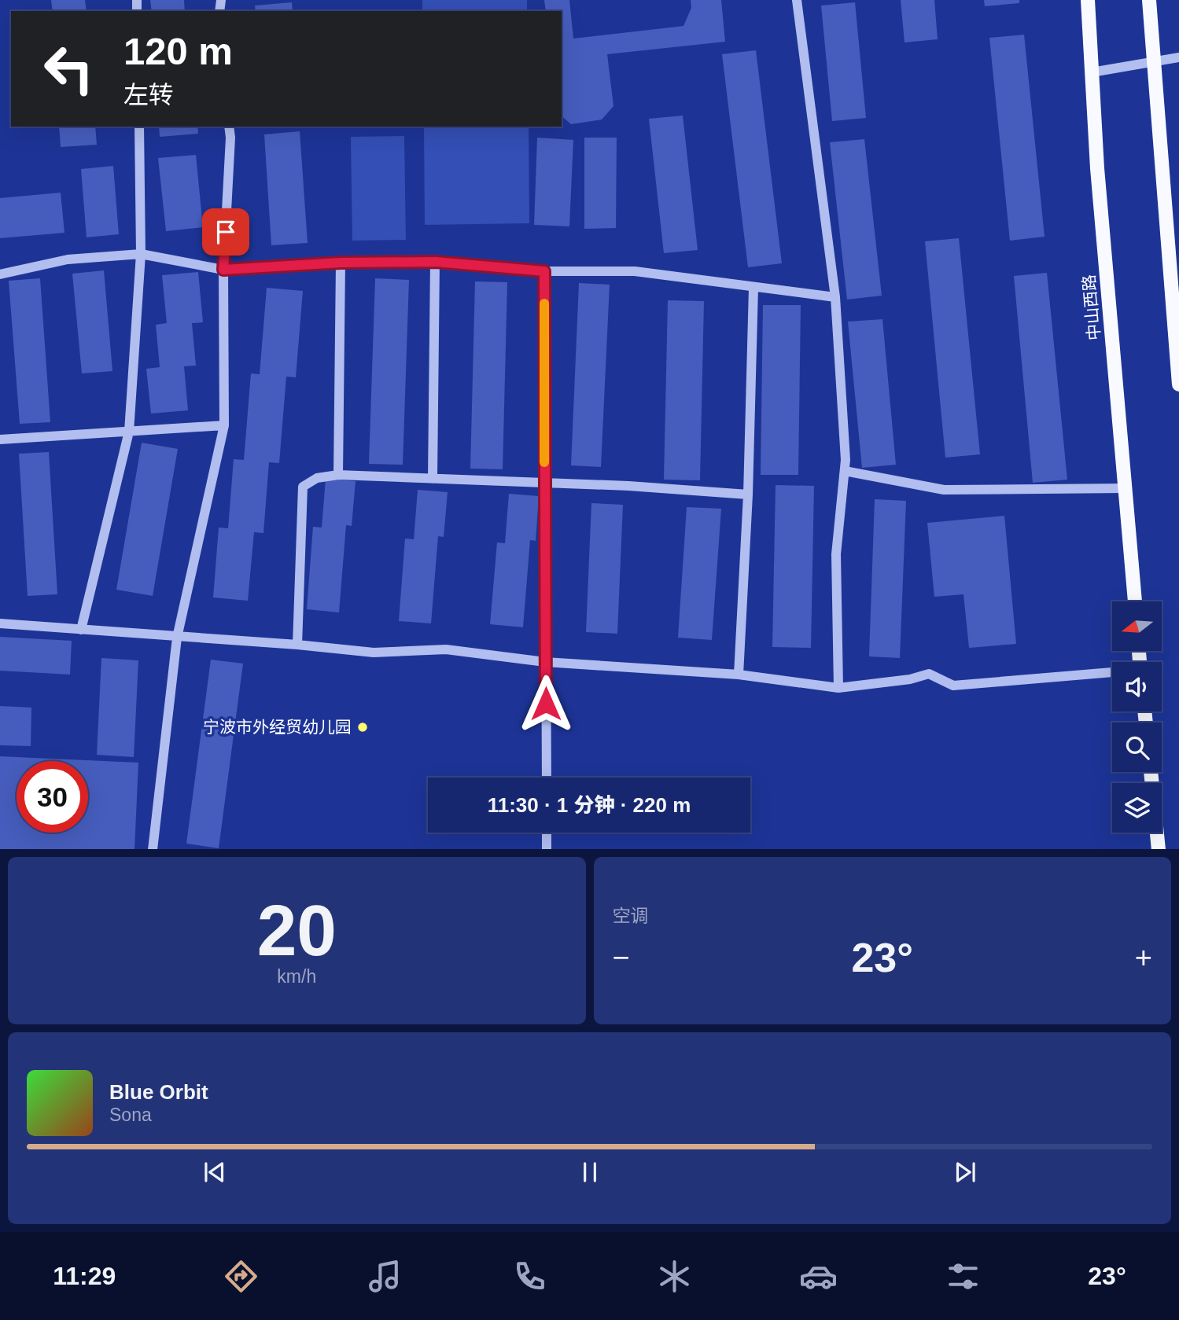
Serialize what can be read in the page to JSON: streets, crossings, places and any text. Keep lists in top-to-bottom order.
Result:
{
  "streets": {
    "main road": ["中山西路"]
  },
  "places": ["宁波市外经贸幼儿园"],
  "north": "left",
  "page": {
    "turn": ["120 m", "左转"],
    "limit": "30",
    "trip": "11:30 · 1 分钟 · 220 m",
    "tile": [
      ["20", "km/h"],
      "空调"
    ],
    "heat": ["−", "23°", "+"],
    "song": ["Blue Orbit", "Sona"],
    "tabs": ["11:29", "23°"]
  }
}
